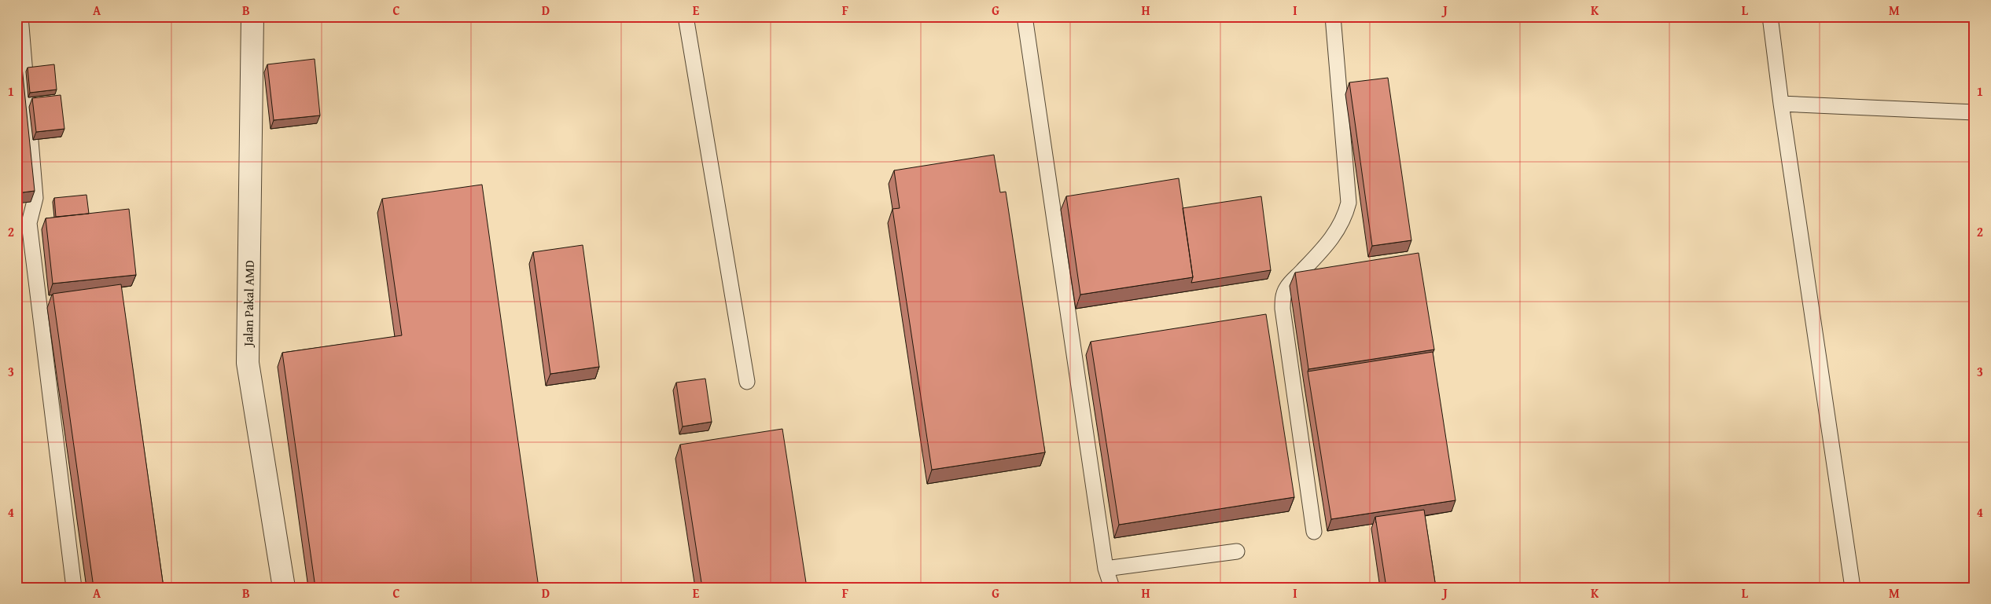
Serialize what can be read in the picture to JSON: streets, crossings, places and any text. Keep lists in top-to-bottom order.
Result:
{
  "streets": {
    "street": ["Jalan Pakal AMD"]
  },
  "grid": {
    "columns": [
      "A",
      "B",
      "C",
      "D",
      "E",
      "F",
      "G",
      "H",
      "I",
      "J",
      "K",
      "L",
      "M"
    ],
    "rows": [
      "1",
      "2",
      "3",
      "4"
    ]
  }
}
